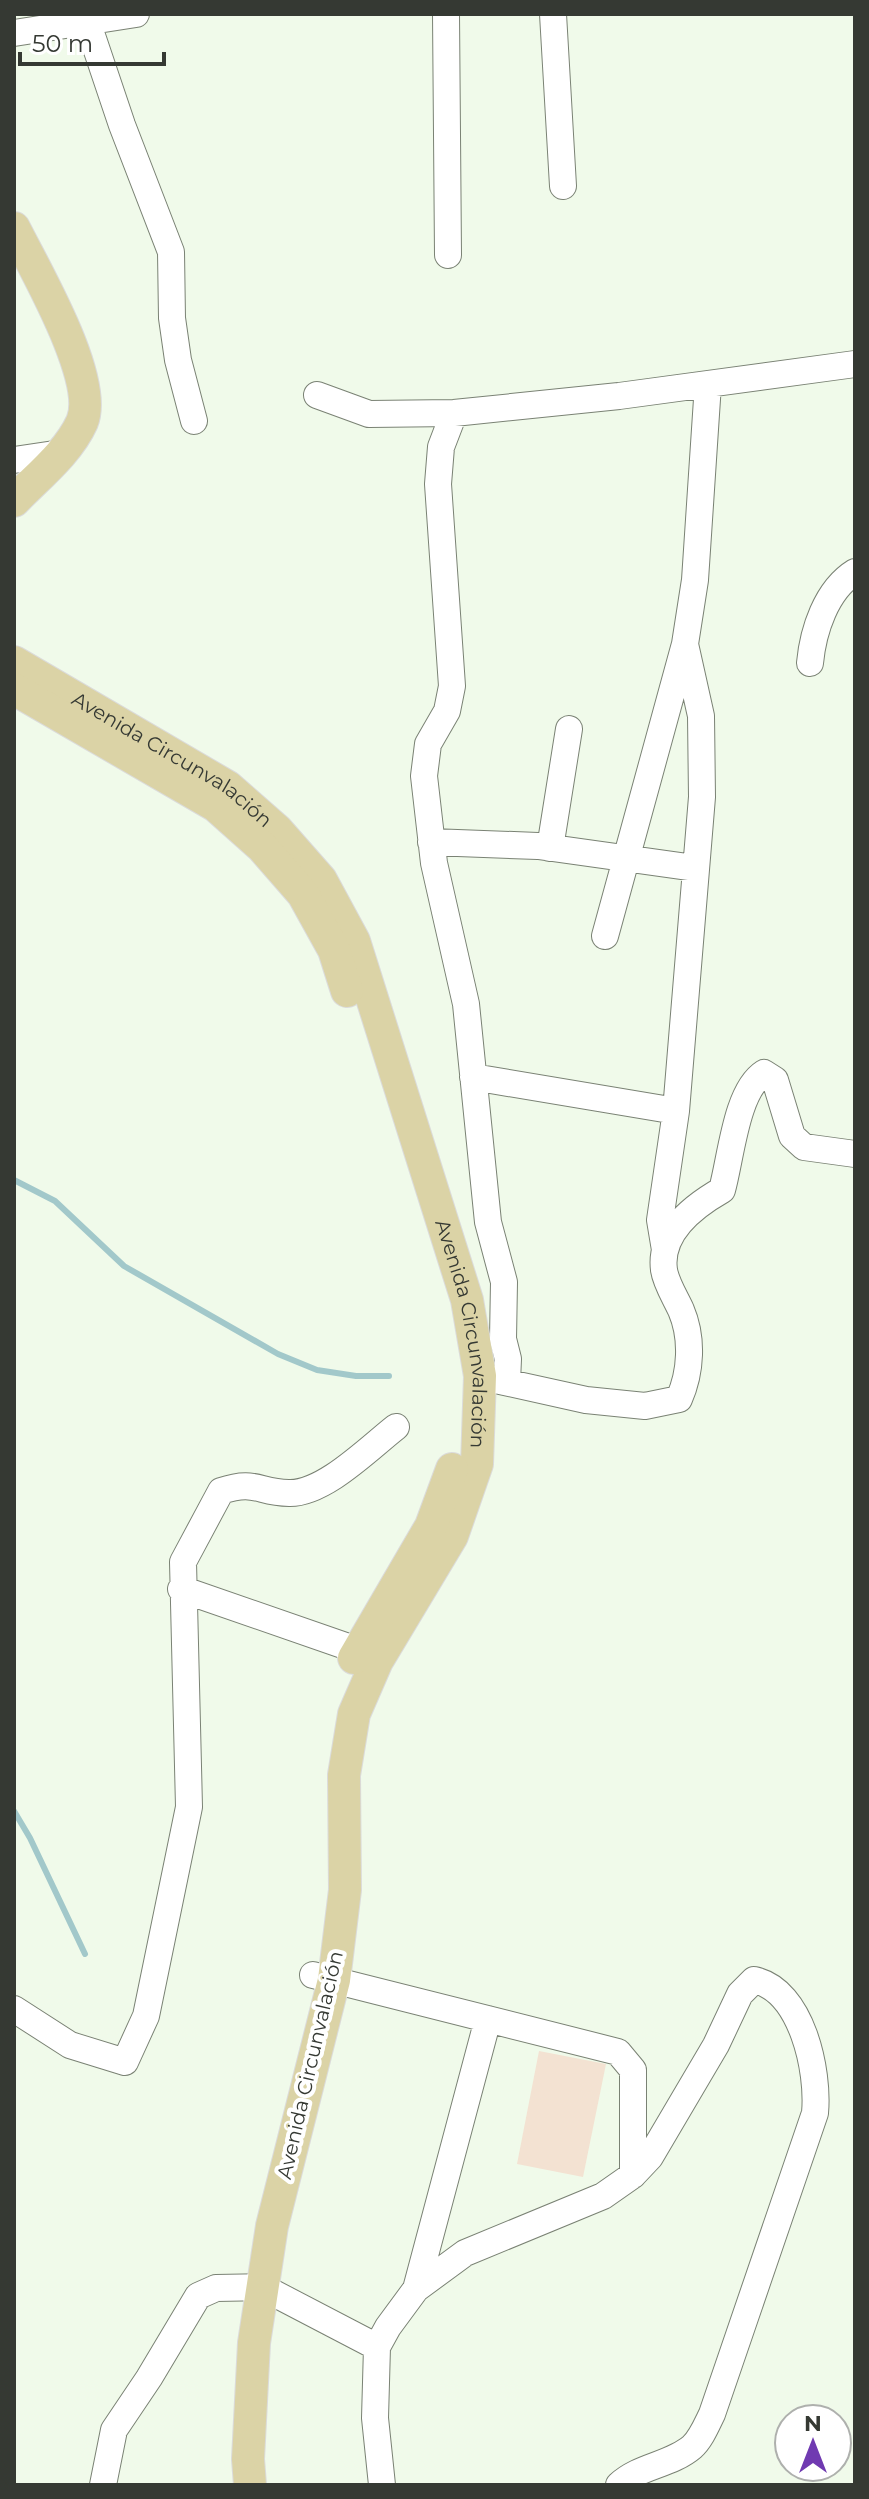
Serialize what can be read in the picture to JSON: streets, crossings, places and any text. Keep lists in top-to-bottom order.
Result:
{
  "streets": {
    "main road": ["Avenida Circunvalación"]
  },
  "scale_bar": "50 m",
  "north": "top"
}
